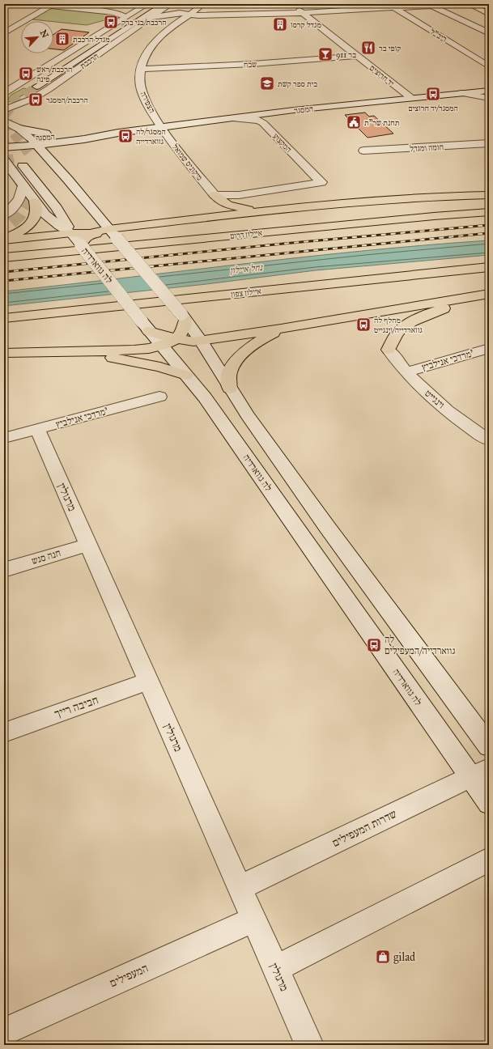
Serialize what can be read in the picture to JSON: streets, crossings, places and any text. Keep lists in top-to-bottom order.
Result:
{
  "streets": {
    "highway": ["איילון דרום", "איילון צפון"],
    "street": [
      "ריב\"ל",
      "הרכבת",
      "שבח",
      "יד חרוצים",
      "הצפירה",
      "המסגר",
      "המקצוע",
      "חומה ומגדל",
      "מיקוניס שמואל",
      "לה גווארדיה",
      "מרדכי אנילביץ'",
      "וינגייט",
      "מרגולין",
      "חנה סנש",
      "חביבה רייך",
      "שדרות המעפילים",
      "המעפילים"
    ]
  },
  "crossings": [
    ["שבח", "יד חרוצים"],
    ["שבח", "הצפירה"],
    ["יד חרוצים", "המסגר"],
    ["הצפירה", "המסגר"],
    ["הצפירה", "מיקוניס שמואל"],
    ["המסגר", "המקצוע"],
    ["המסגר", "מיקוניס שמואל"],
    ["המקצוע", "מיקוניס שמואל"],
    ["לה גווארדיה", "שדרות המעפילים"],
    ["מרדכי אנילביץ'", "וינגייט"],
    ["מרדכי אנילביץ'", "מרגולין"],
    ["מרגולין", "חנה סנש"],
    ["מרגולין", "חביבה רייך"],
    ["מרגולין", "שדרות המעפילים"],
    ["מרגולין", "המעפילים"]
  ],
  "water": ["נחל איילון"],
  "places": {
    "bus stop": [
      "הרכבת/בני ברק",
      "הרכבת/ראש פינה",
      "המסגר/יד חרוצים",
      "הרכבת/המסגר",
      "המסגר/לה גווארדייה",
      "מחלף לה גווארדייה/וינגייט",
      "לה גווארדייה/המעפילים"
    ],
    "building": ["מגדל קרסו", "מגדל הרכבת"],
    "restaurant": ["קופי בר"],
    "bar": ["בר 911"],
    "school or university": ["בית ספר קשת"],
    "public building": ["תחנת שר\"ת"],
    "shop": ["gilad"]
  },
  "north": "top right"
}
